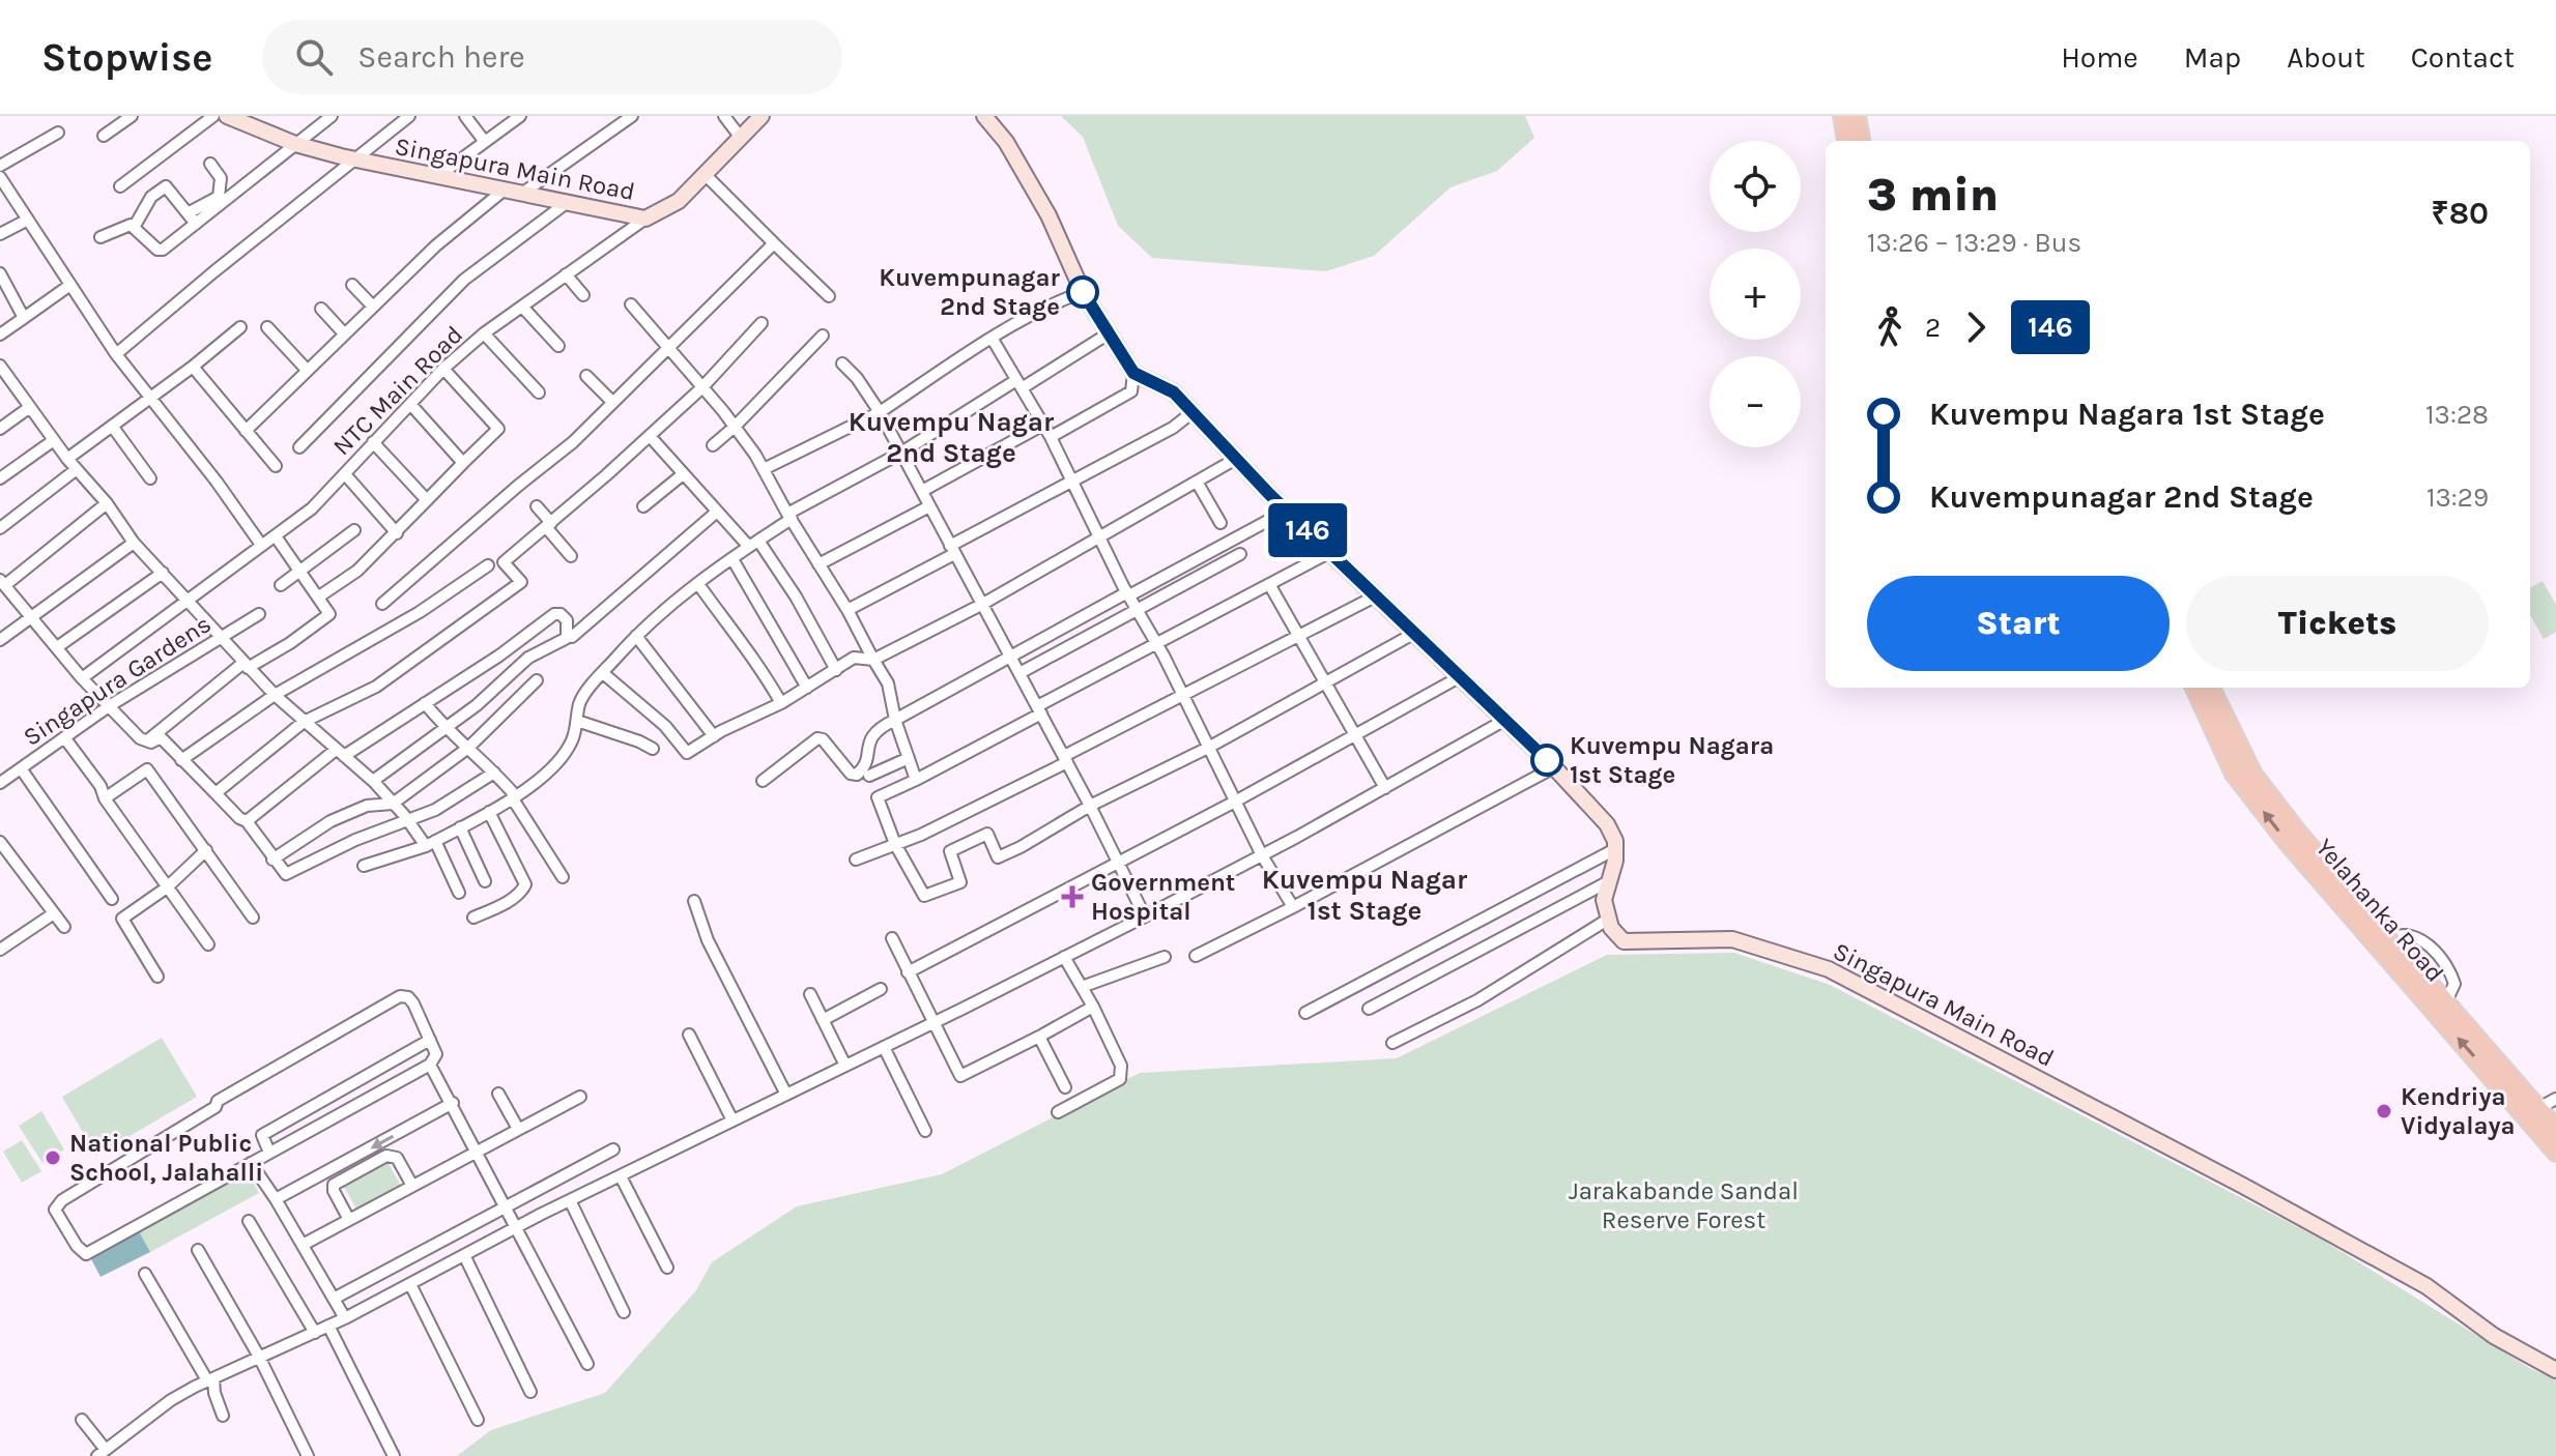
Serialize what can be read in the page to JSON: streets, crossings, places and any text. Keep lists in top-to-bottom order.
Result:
{
  "streets": {
    "main road": ["Yelahanka Road"],
    "street": ["Singapura Main Road", "NTC Main Road", "Singapura Gardens"]
  },
  "crossings": [
    ["Singapura Main Road", "NTC Main Road"]
  ],
  "districts": ["Kuvempu Nagar 2nd Stage", "Kuvempu Nagar 1st Stage"],
  "parks": ["Jarakabande Sandal Reserve Forest"],
  "places": {
    "other": [
      "Kuvempunagar 2nd Stage",
      "Kuvempu Nagara 1st Stage",
      "Kendriya Vidyalaya",
      "National Public School, Jalahalli"
    ],
    "health": ["Government Hospital"]
  },
  "lines": ["bus line 146"],
  "page": {
    "header": "Stopwise",
    "search": "Search here",
    "nav": [
      "Home",
      "Map",
      "About",
      "Contact"
    ],
    "on_map": "146",
    "map_buttons": ["+", "−"],
    "heading": ["3 min", "13:26 – 13:29 · Bus", "₹80"],
    "legs": ["2", "146"],
    "list": [
      {
        "name": "Kuvempu Nagara 1st Stage",
        "value": "13:28"
      },
      {
        "name": "Kuvempunagar 2nd Stage",
        "value": "13:29"
      }
    ],
    "buttons": ["Start", "Tickets"]
  }
}
